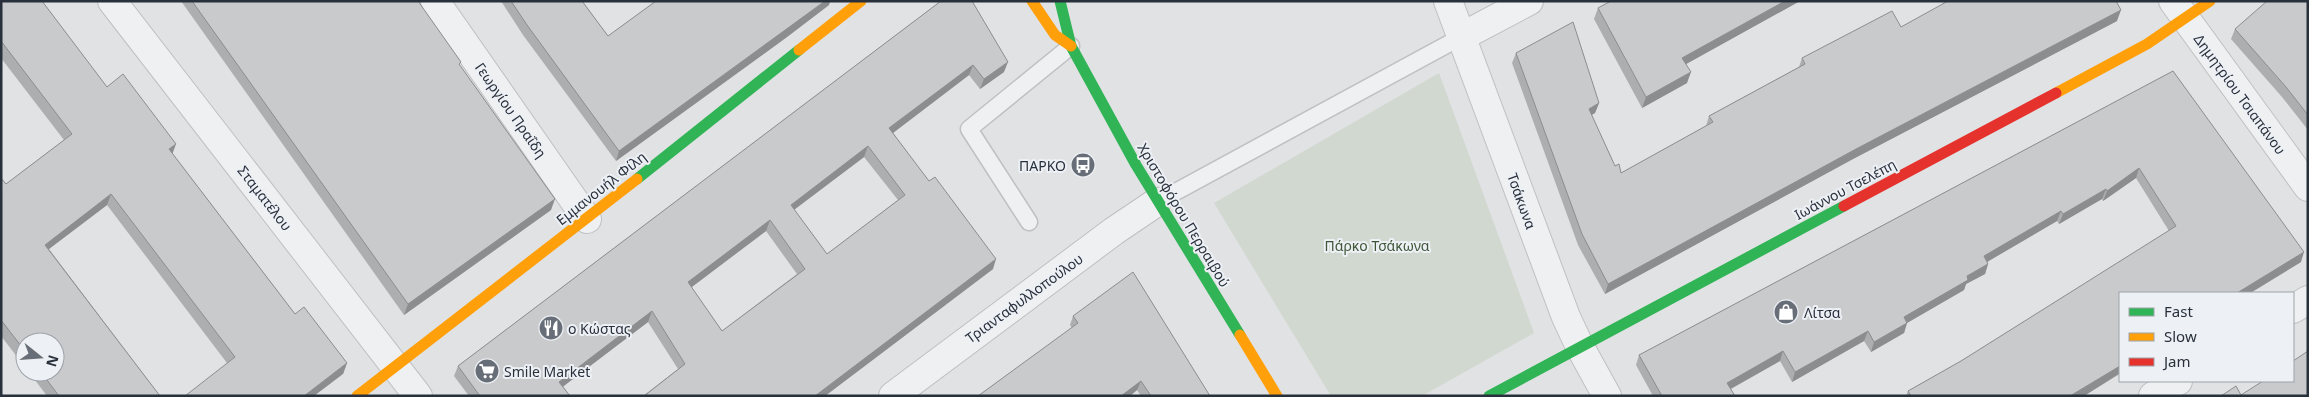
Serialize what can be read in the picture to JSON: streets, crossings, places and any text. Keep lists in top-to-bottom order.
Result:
{
  "streets": {
    "street": [
      "Δημητρίου Τσιαπάνου",
      "Γεωργίου Πραΐδη",
      "Εμμανουήλ Φίλη",
      "Ιωάννου Τσελέπη",
      "Σταματέλου",
      "Τσάκωνα",
      "Χριστοφόρου Περραιβού",
      "Τριανταφυλλοπούλου"
    ]
  },
  "crossings": [
    ["Δημητρίου Τσιαπάνου", "Ιωάννου Τσελέπη"],
    ["Γεωργίου Πραΐδη", "Εμμανουήλ Φίλη"],
    ["Εμμανουήλ Φίλη", "Σταματέλου"],
    ["Ιωάννου Τσελέπη", "Τσάκωνα"],
    ["Χριστοφόρου Περραιβού", "Τριανταφυλλοπούλου"]
  ],
  "parks": ["Πάρκο Τσάκωνα"],
  "places": {
    "bus stop": ["ΠΑΡΚΟ"],
    "shop": ["Λίτσα"],
    "restaurant": ["ο Κώστας"],
    "supermarket": ["Smile Market"]
  },
  "legend": ["Fast", "Slow", "Jam"],
  "north": "right"
}
